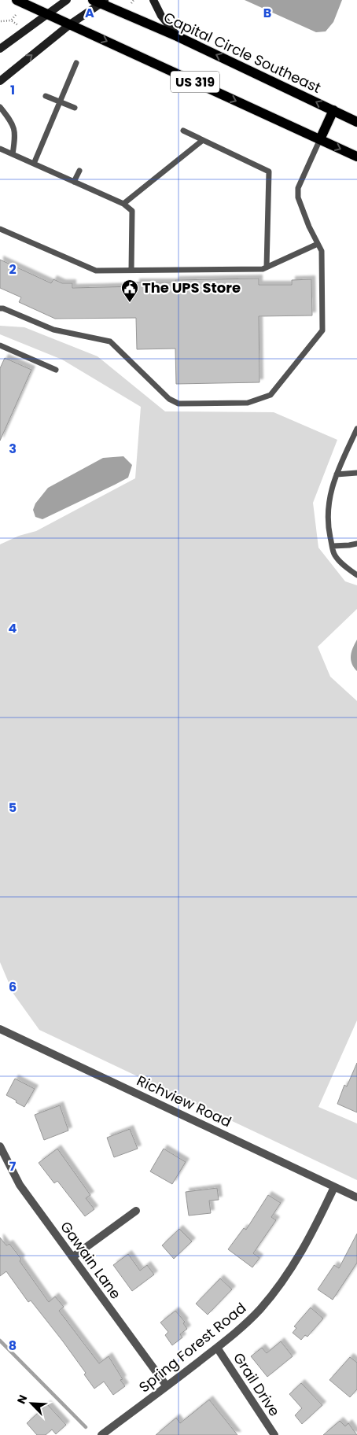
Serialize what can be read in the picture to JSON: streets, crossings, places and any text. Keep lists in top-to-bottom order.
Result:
{
  "streets": {
    "main road": ["Capital Circle Southeast", "US 319"],
    "street": [
      "Richview Road",
      "Gawain Lane",
      "Spring Forest Road",
      "Grail Drive"
    ]
  },
  "crossings": [
    ["Richview Road", "Spring Forest Road"],
    ["Gawain Lane", "Spring Forest Road"],
    ["Spring Forest Road", "Grail Drive"]
  ],
  "places": {
    "public building": ["The UPS Store"]
  },
  "north": "top left",
  "grid": {
    "columns": ["A", "B"],
    "rows": [
      "1",
      "2",
      "3",
      "4",
      "5",
      "6",
      "7",
      "8"
    ]
  }
}
